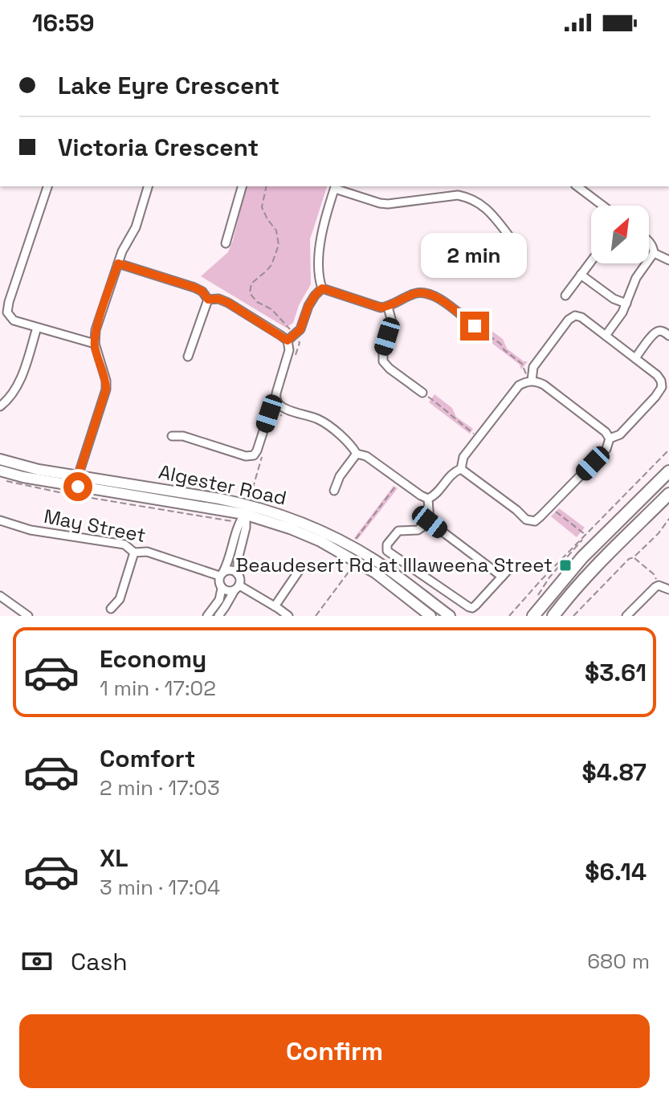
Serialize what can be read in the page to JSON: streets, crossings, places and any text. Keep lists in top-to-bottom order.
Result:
{
  "streets": {
    "main road": ["Algester Road"],
    "street": ["May Street"]
  },
  "places": {
    "transit": ["Beaudesert Rd at Illaweena Street"]
  },
  "north": "top right",
  "page": {
    "status": "16:59",
    "banner": ["Lake Eyre Crescent", "Victoria Crescent"],
    "bubble": "2 min",
    "list": [
      {
        "name": "Economy",
        "note": "1 min · 17:02",
        "value": "$3.61"
      },
      {
        "name": "Comfort",
        "note": "2 min · 17:03",
        "value": "$4.87"
      },
      {
        "name": "XL",
        "note": "3 min · 17:04",
        "value": "$6.14"
      }
    ],
    "pay": ["Cash", "680 m"],
    "buttons": "Confirm"
  }
}
